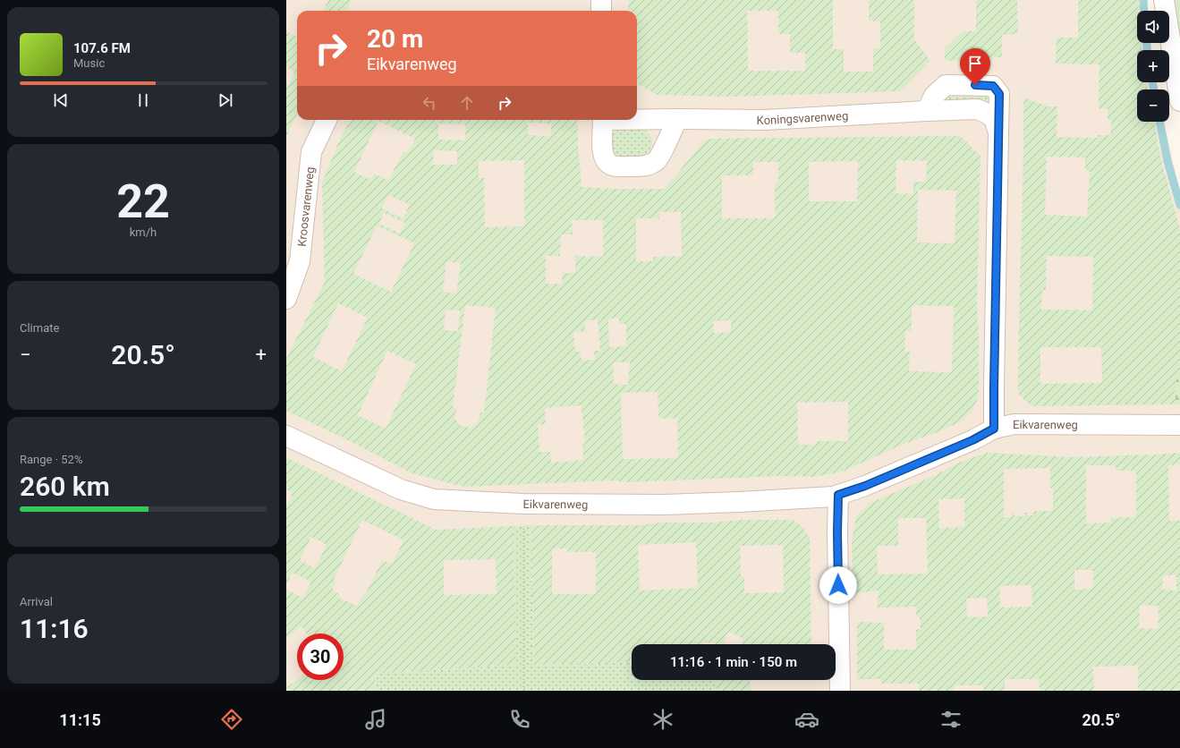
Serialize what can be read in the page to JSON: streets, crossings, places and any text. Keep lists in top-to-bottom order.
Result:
{
  "streets": {
    "street": ["Koningsvarenweg", "Kroosvarenweg", "Eikvarenweg"]
  },
  "crossings": [
    ["Koningsvarenweg", "Eikvarenweg"]
  ],
  "page": {
    "map_buttons": ["+", "−"],
    "turn": ["20 m", "Eikvarenweg"],
    "song": ["107.6 FM", "Music"],
    "tile": [
      ["22", "km/h"],
      "Climate",
      ["Range · 52%", "260 km"],
      ["Arrival", "11:16"]
    ],
    "heat": ["−", "20.5°", "+"],
    "limit": "30",
    "trip": "11:16 · 1 min · 150 m",
    "tabs": ["11:15", "20.5°"]
  }
}
